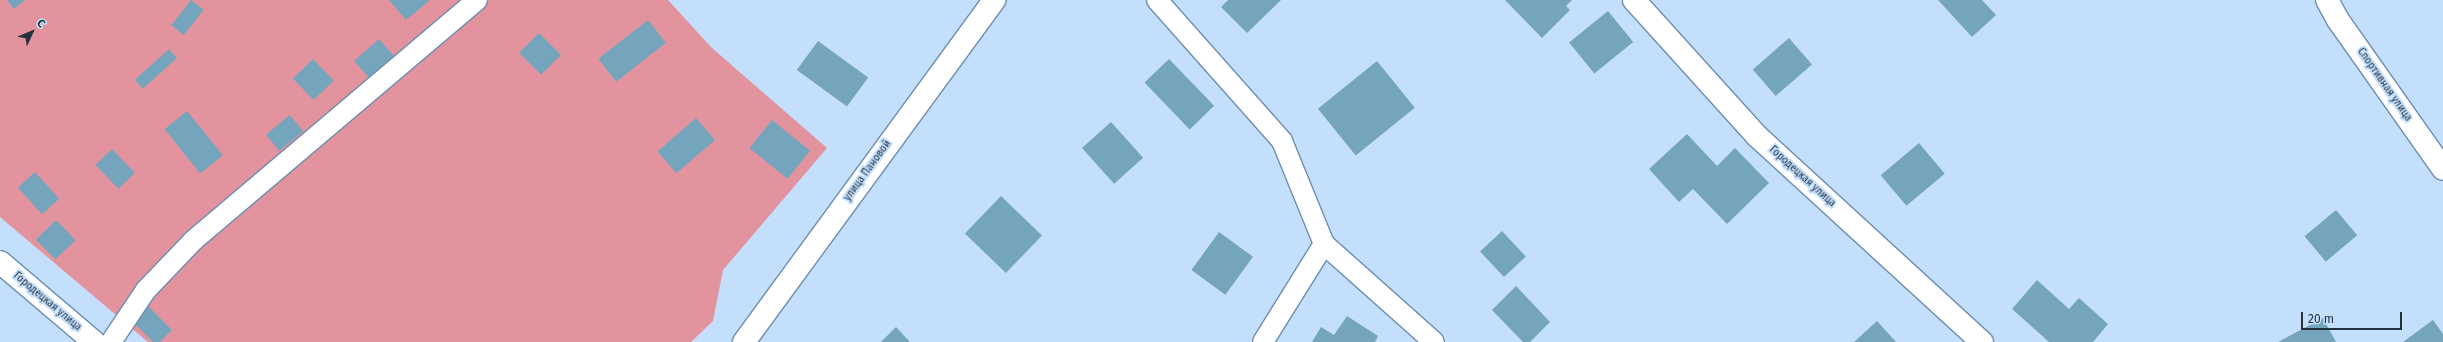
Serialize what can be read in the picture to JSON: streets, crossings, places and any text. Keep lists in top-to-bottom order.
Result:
{
  "streets": {
    "street": ["Спортивная улица", "улица Пановой", "Городецкая улица"]
  },
  "scale_bar": "20 m",
  "north": "top right"
}
